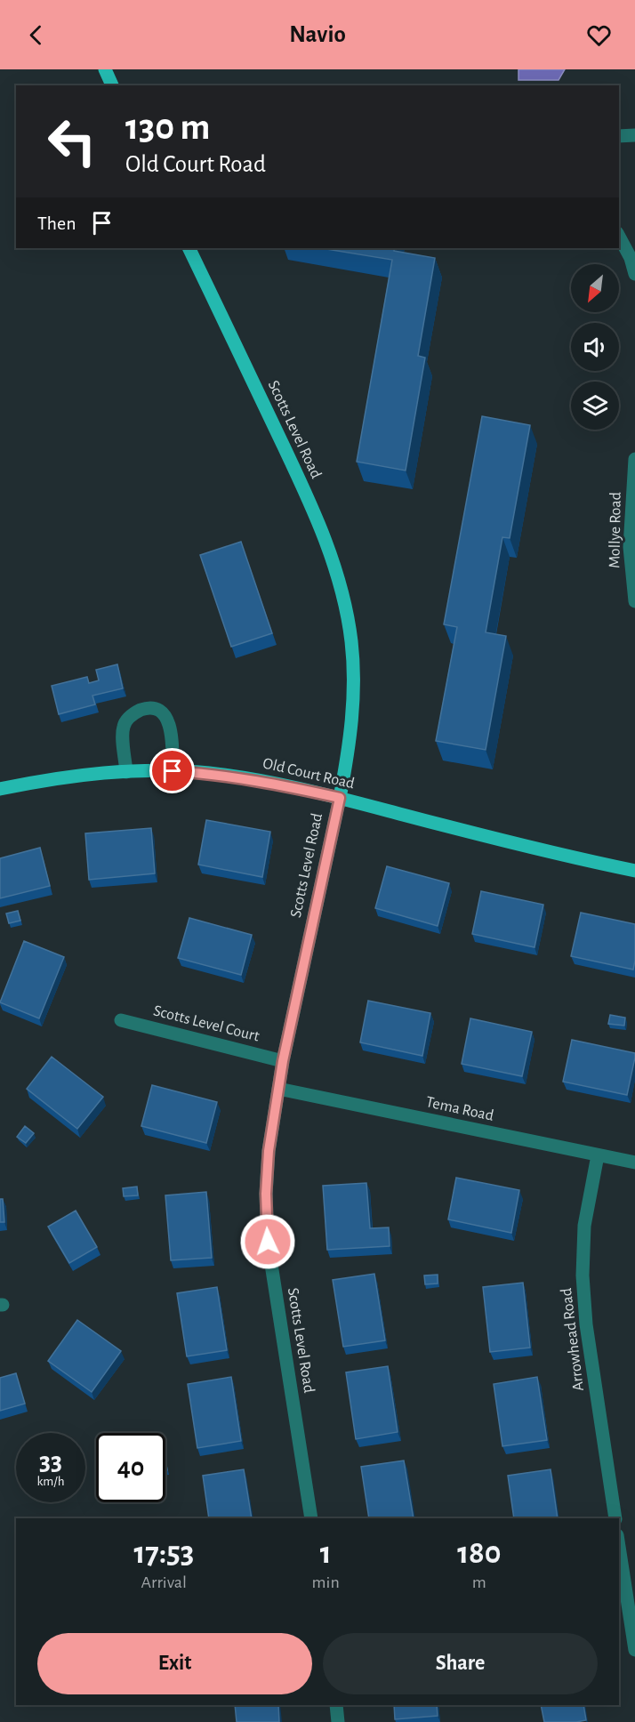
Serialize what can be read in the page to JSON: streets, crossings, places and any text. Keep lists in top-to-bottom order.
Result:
{
  "streets": {
    "main road": ["Scotts Level Road", "Old Court Road"],
    "street": [
      "Mollye Road",
      "Scotts Level Court",
      "Tema Road",
      "Arrowhead Road"
    ]
  },
  "crossings": [
    ["Scotts Level Road", "Old Court Road"],
    ["Scotts Level Road", "Scotts Level Court"],
    ["Scotts Level Road", "Tema Road"],
    ["Tema Road", "Arrowhead Road"]
  ],
  "north": "bottom left",
  "page": {
    "header": "Navio",
    "turn": ["130 m", "Old Court Road"],
    "then": "Then",
    "speed": "33 km/h",
    "limit": "40",
    "eta": [
      "17:53",
      "Arrival",
      "1",
      "min",
      "180",
      "m"
    ],
    "buttons": ["Exit", "Share"]
  }
}
